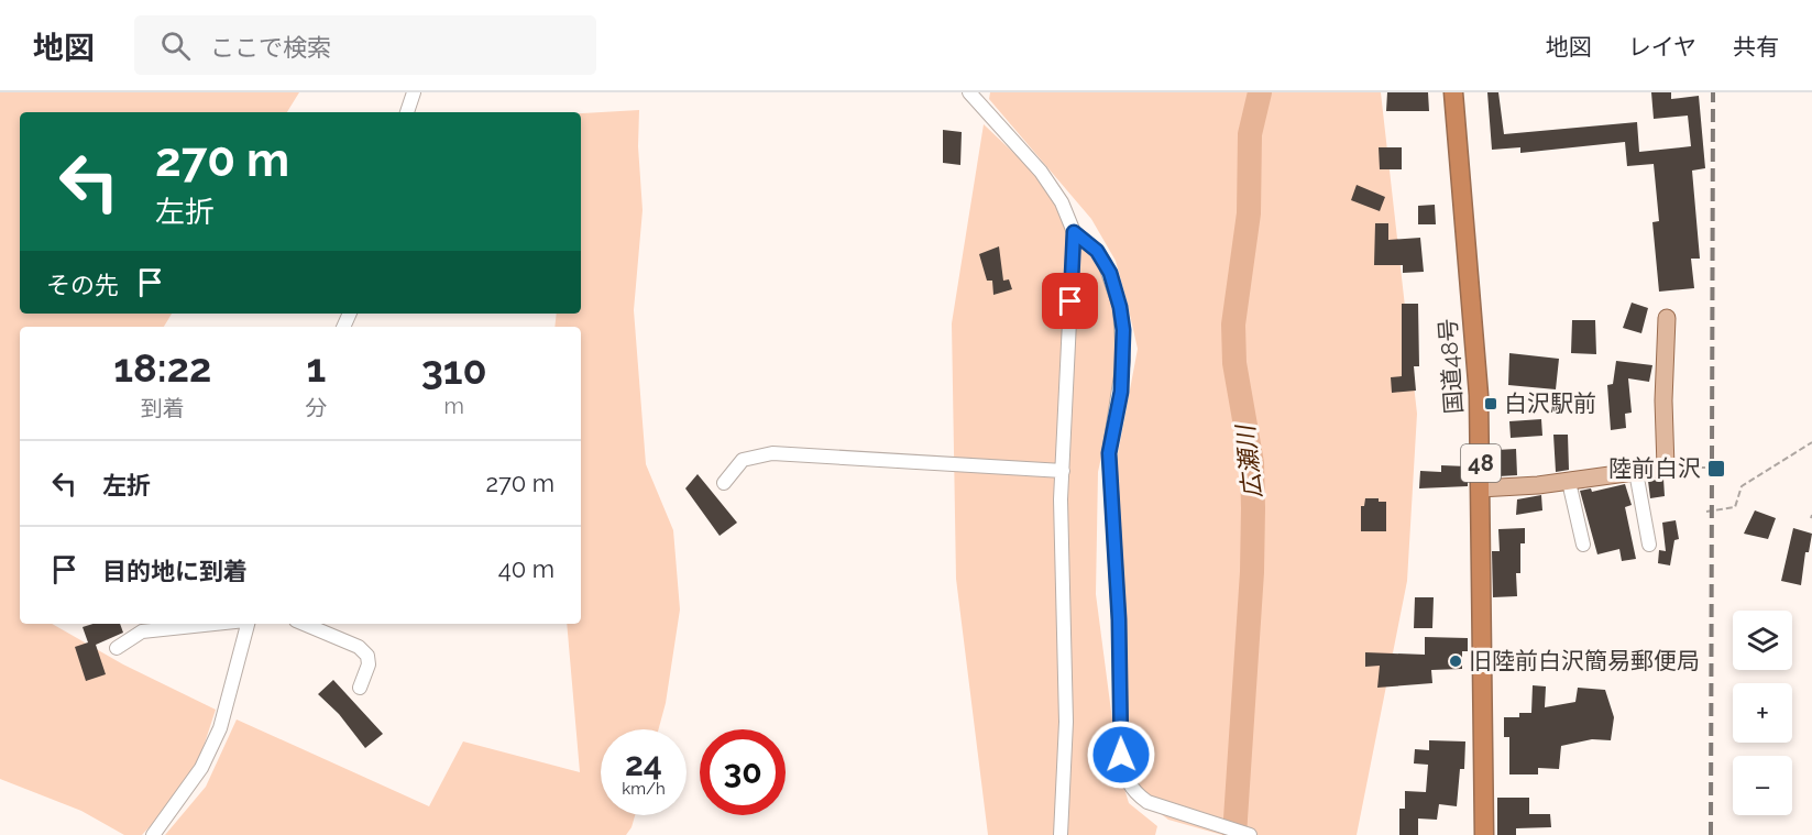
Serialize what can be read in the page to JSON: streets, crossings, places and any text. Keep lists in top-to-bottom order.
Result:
{
  "streets": {
    "highway": ["国道48号", "48"]
  },
  "water": ["広瀬川"],
  "places": {
    "transit": ["白沢駅前", "陸前白沢"],
    "other": ["旧陸前白沢簡易郵便局"]
  },
  "page": {
    "header": "地図",
    "search": "ここで検索",
    "nav": ["地図", "レイヤ", "共有"],
    "turn": ["270 m", "左折"],
    "then": "その先",
    "eta": [
      "18:22",
      "到着",
      "1",
      "分",
      "310",
      "m"
    ],
    "list": [
      {
        "name": "左折",
        "value": "270 m"
      },
      {
        "name": "目的地に到着",
        "value": "40 m"
      }
    ],
    "map_buttons": ["+", "−"],
    "speed": "24 km/h",
    "limit": "30"
  }
}
